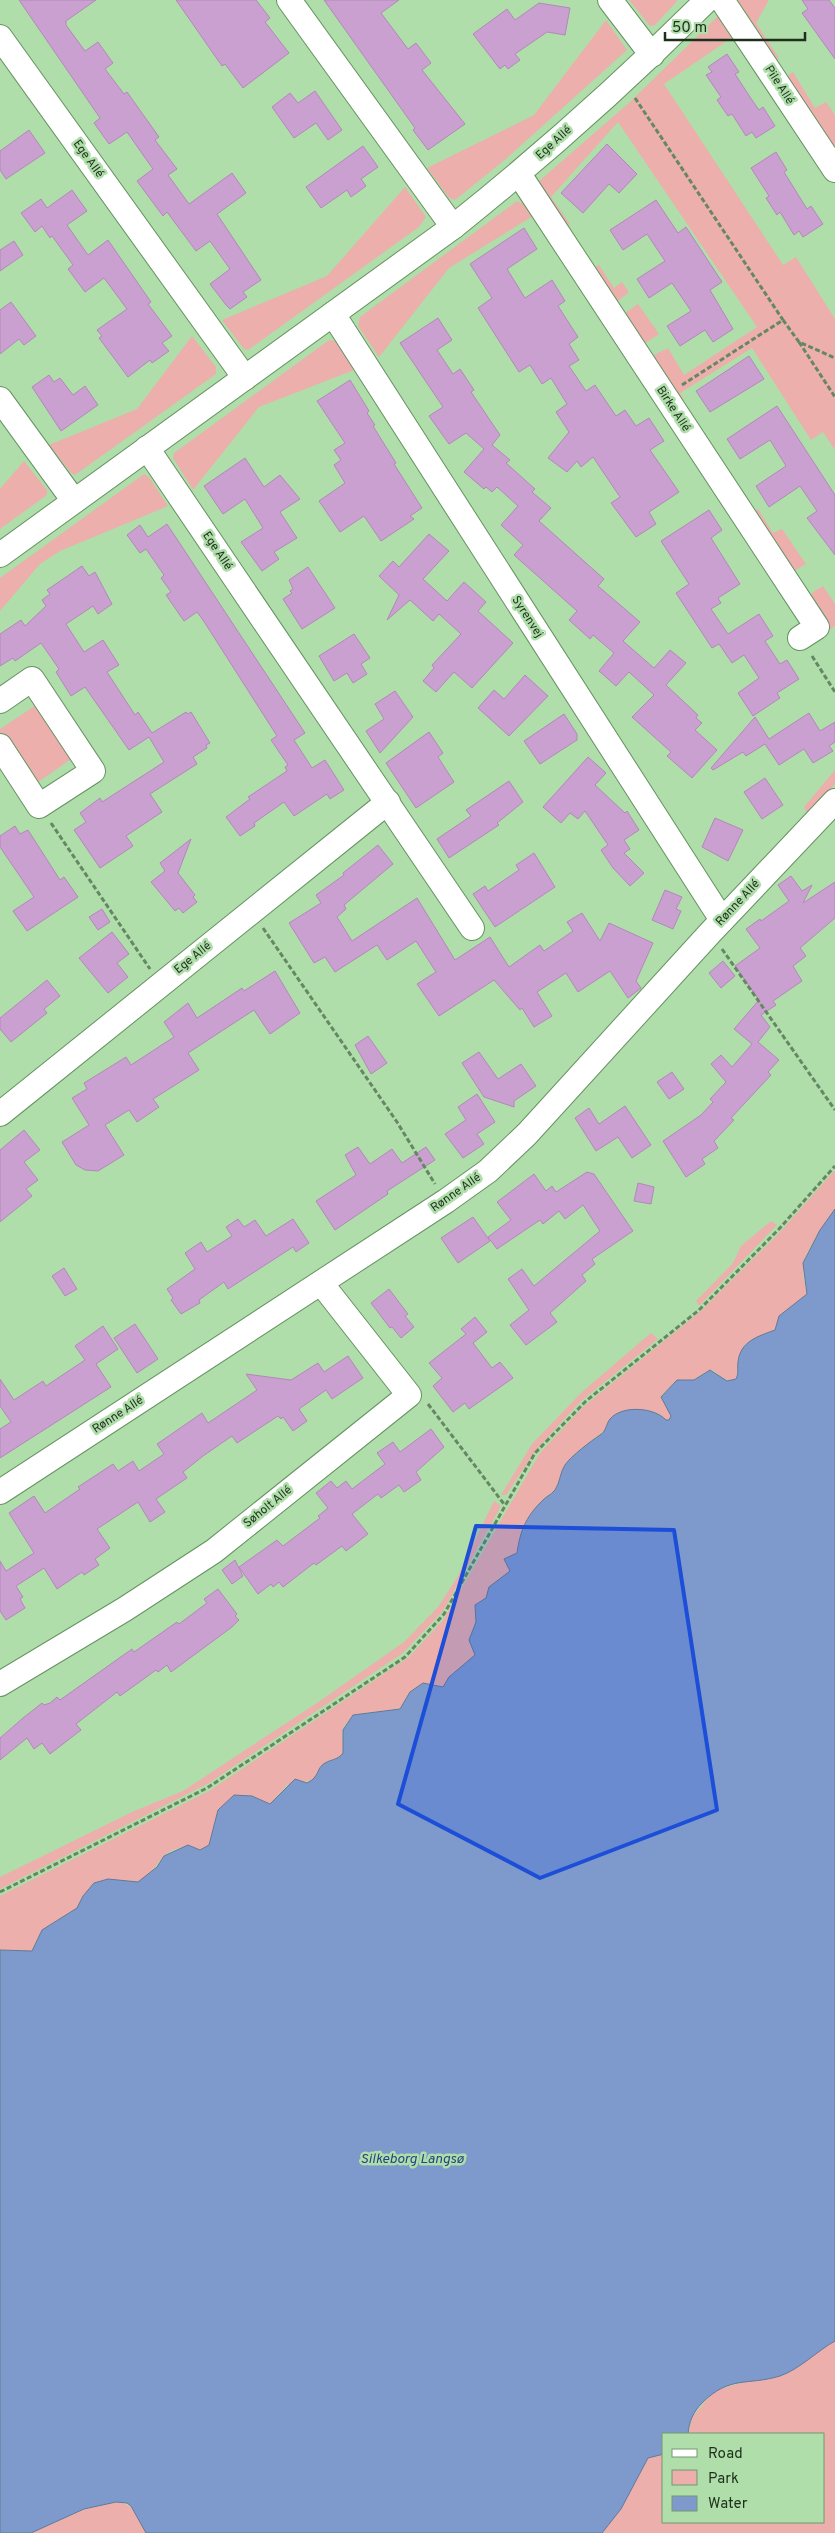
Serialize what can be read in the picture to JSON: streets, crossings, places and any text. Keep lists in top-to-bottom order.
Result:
{
  "streets": {
    "street": [
      "Pile Allé",
      "Ege Allé",
      "Birke Allé",
      "Syrenvej",
      "Rønne Allé",
      "Søholt Allé"
    ]
  },
  "crossings": [
    ["Ege Allé", "Birke Allé"],
    ["Ege Allé", "Syrenvej"],
    ["Syrenvej", "Rønne Allé"]
  ],
  "water": ["Silkeborg Langsø"],
  "legend": ["Road", "Park", "Water"],
  "scale_bar": "50 m"
}
